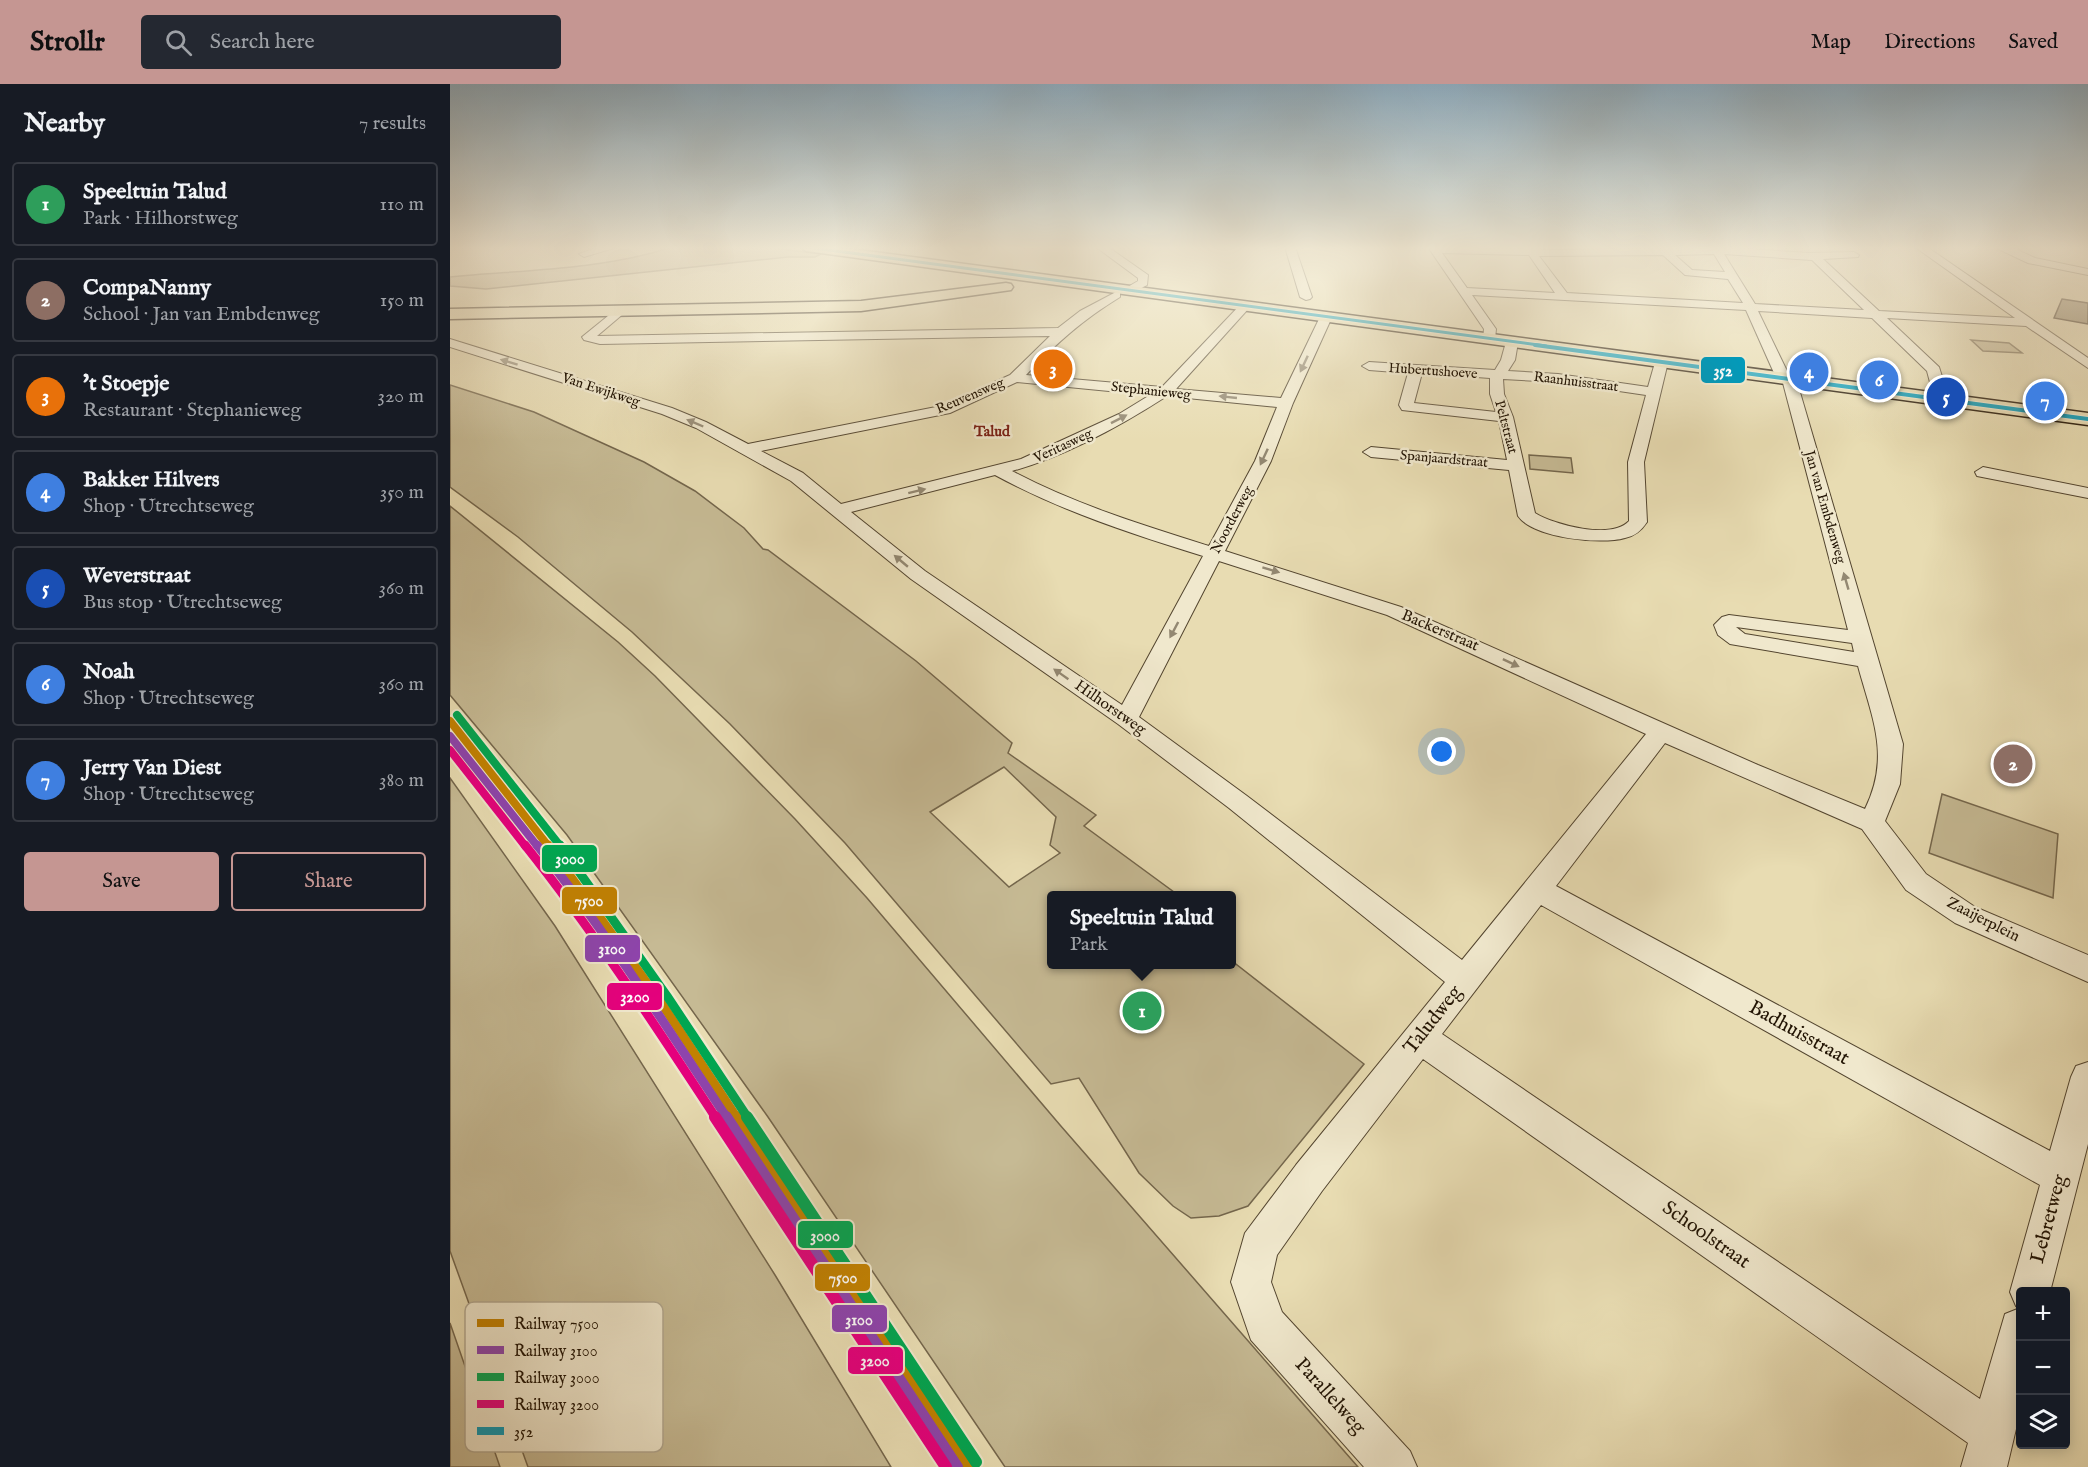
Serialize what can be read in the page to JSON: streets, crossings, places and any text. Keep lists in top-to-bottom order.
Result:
{
  "streets": {
    "street": [
      "Hubertushoeve",
      "Raanhuisstraat",
      "Van Ewijkweg",
      "Stephanieweg",
      "Reuvensweg",
      "Peltstraat",
      "Veritasweg",
      "Spanjaardstraat",
      "Jan van Embdenweg",
      "Noorderweg",
      "Backerstraat",
      "Hilhorstweg",
      "Zaaijerplein",
      "Taludweg",
      "Badhuisstraat",
      "Lebretweg",
      "Schoolstraat",
      "Parallelweg"
    ]
  },
  "crossings": [
    ["Hubertushoeve", "Raanhuisstraat"],
    ["Hubertushoeve", "Peltstraat"],
    ["Raanhuisstraat", "Peltstraat"],
    ["Van Ewijkweg", "Reuvensweg"],
    ["Van Ewijkweg", "Hilhorstweg"],
    ["Stephanieweg", "Reuvensweg"],
    ["Stephanieweg", "Veritasweg"],
    ["Stephanieweg", "Noorderweg"],
    ["Reuvensweg", "Hilhorstweg"],
    ["Peltstraat", "Spanjaardstraat"],
    ["Veritasweg", "Backerstraat"],
    ["Veritasweg", "Hilhorstweg"],
    ["Jan van Embdenweg", "Backerstraat"],
    ["Jan van Embdenweg", "Zaaijerplein"],
    ["Noorderweg", "Backerstraat"],
    ["Noorderweg", "Hilhorstweg"],
    ["Backerstraat", "Zaaijerplein"],
    ["Backerstraat", "Taludweg"],
    ["Hilhorstweg", "Taludweg"],
    ["Taludweg", "Badhuisstraat"],
    ["Taludweg", "Schoolstraat"],
    ["Taludweg", "Parallelweg"],
    ["Badhuisstraat", "Lebretweg"]
  ],
  "one_way": [
    "Van Ewijkweg",
    "Stephanieweg",
    "Veritasweg",
    "Jan van Embdenweg",
    "Noorderweg",
    "Backerstraat",
    "Hilhorstweg"
  ],
  "districts": ["Talud"],
  "lines": [
    "transit line 352",
    "rail line 3000",
    "rail line 7500",
    "rail line 3100",
    "rail line 3200"
  ],
  "legend": [
    "Railway 7500",
    "Railway 3100",
    "Railway 3000",
    "Railway 3200",
    "352"
  ],
  "page": {
    "header": "Strollr",
    "search": "Search here",
    "nav": ["Map", "Directions", "Saved"],
    "heading": ["Nearby", "7 results"],
    "list": [
      {
        "mark": "1",
        "name": "Speeltuin Talud",
        "note": "Park · Hilhorstweg",
        "value": "110 m"
      },
      {
        "mark": "2",
        "name": "CompaNanny",
        "note": "School · Jan van Embdenweg",
        "value": "150 m"
      },
      {
        "mark": "3",
        "name": "'t Stoepje",
        "note": "Restaurant · Stephanieweg",
        "value": "320 m"
      },
      {
        "mark": "4",
        "name": "Bakker Hilvers",
        "note": "Shop · Utrechtseweg",
        "value": "350 m"
      },
      {
        "mark": "5",
        "name": "Weverstraat",
        "note": "Bus stop · Utrechtseweg",
        "value": "360 m"
      },
      {
        "mark": "6",
        "name": "Noah",
        "note": "Shop · Utrechtseweg",
        "value": "360 m"
      },
      {
        "mark": "7",
        "name": "Jerry Van Diest",
        "note": "Shop · Utrechtseweg",
        "value": "380 m"
      }
    ],
    "pins": [
      "3",
      "4",
      "6",
      "5",
      "7",
      "2",
      "1"
    ],
    "buttons": ["Save", "Share"],
    "popup": ["Speeltuin Talud", "Park"],
    "map_buttons": ["+", "−"]
  }
}
